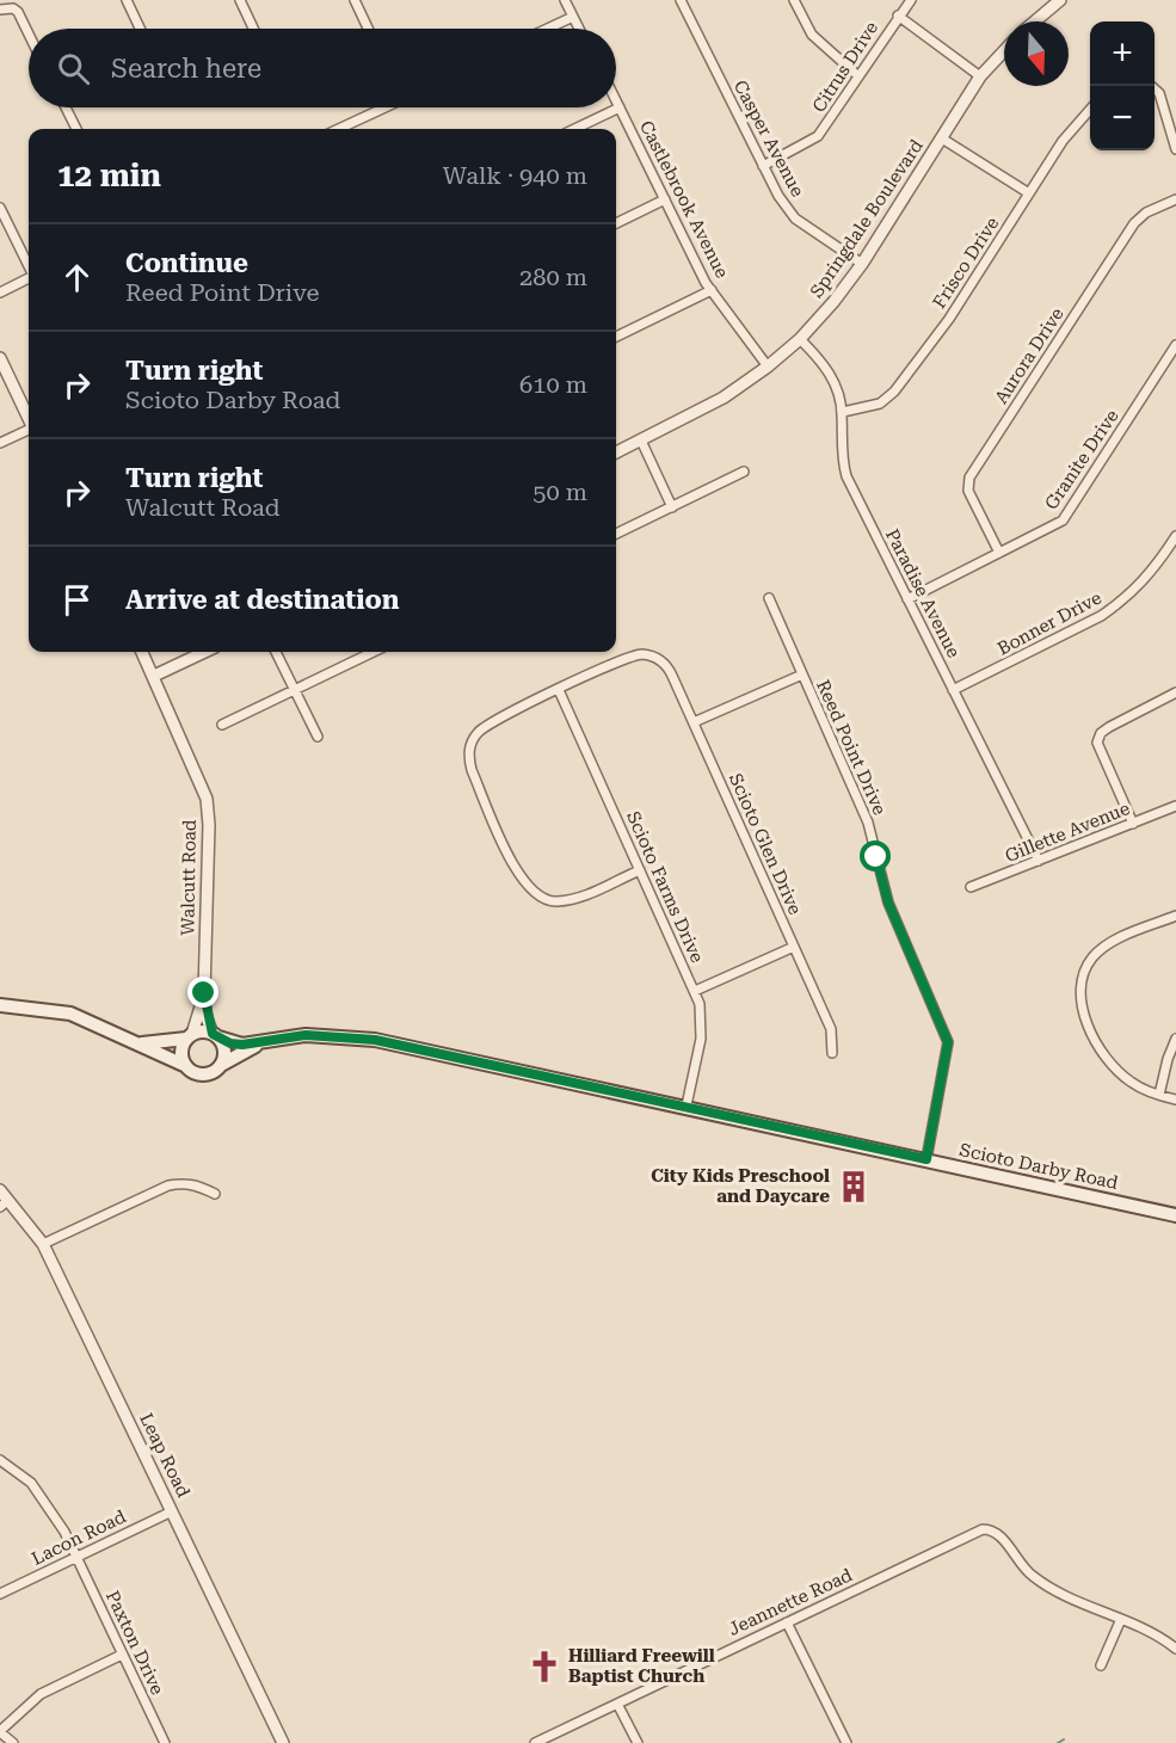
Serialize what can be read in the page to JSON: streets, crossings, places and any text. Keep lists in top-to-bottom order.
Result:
{
  "streets": {
    "main road": ["Scioto Darby Road"],
    "street": [
      "Citrus Drive",
      "Casper Avenue",
      "Castlebrook Avenue",
      "Springdale Boulevard",
      "Frisco Drive",
      "Aurora Drive",
      "Granite Drive",
      "Paradise Avenue",
      "Bonner Drive",
      "Reed Point Drive",
      "Gillette Avenue",
      "Scioto Glen Drive",
      "Walcutt Road",
      "Scioto Farms Drive",
      "Leap Road",
      "Lacon Road",
      "Jeannette Road",
      "Paxton Drive"
    ]
  },
  "crossings": [
    ["Citrus Drive", "Casper Avenue"],
    ["Casper Avenue", "Springdale Boulevard"],
    ["Castlebrook Avenue", "Springdale Boulevard"],
    ["Springdale Boulevard", "Paradise Avenue"],
    ["Frisco Drive", "Paradise Avenue"],
    ["Aurora Drive", "Granite Drive"],
    ["Granite Drive", "Paradise Avenue"],
    ["Paradise Avenue", "Bonner Drive"],
    ["Paradise Avenue", "Gillette Avenue"],
    ["Reed Point Drive", "Scioto Darby Road"],
    ["Scioto Glen Drive", "Scioto Farms Drive"],
    ["Walcutt Road", "Scioto Darby Road"],
    ["Scioto Farms Drive", "Scioto Darby Road"],
    ["Leap Road", "Lacon Road"],
    ["Lacon Road", "Paxton Drive"]
  ],
  "places": {
    "building": ["City Kids Preschool and Daycare"],
    "church": ["Hilliard Freewill Baptist Church"]
  },
  "north": "bottom",
  "page": {
    "map_buttons": ["+", "−"],
    "search": "Search here",
    "heading": ["12 min", "Walk · 940 m"],
    "list": [
      ["Continue", "Reed Point Drive", "280 m"],
      ["Turn right", "Scioto Darby Road", "610 m"],
      ["Turn right", "Walcutt Road", "50 m"],
      "Arrive at destination"
    ]
  }
}
